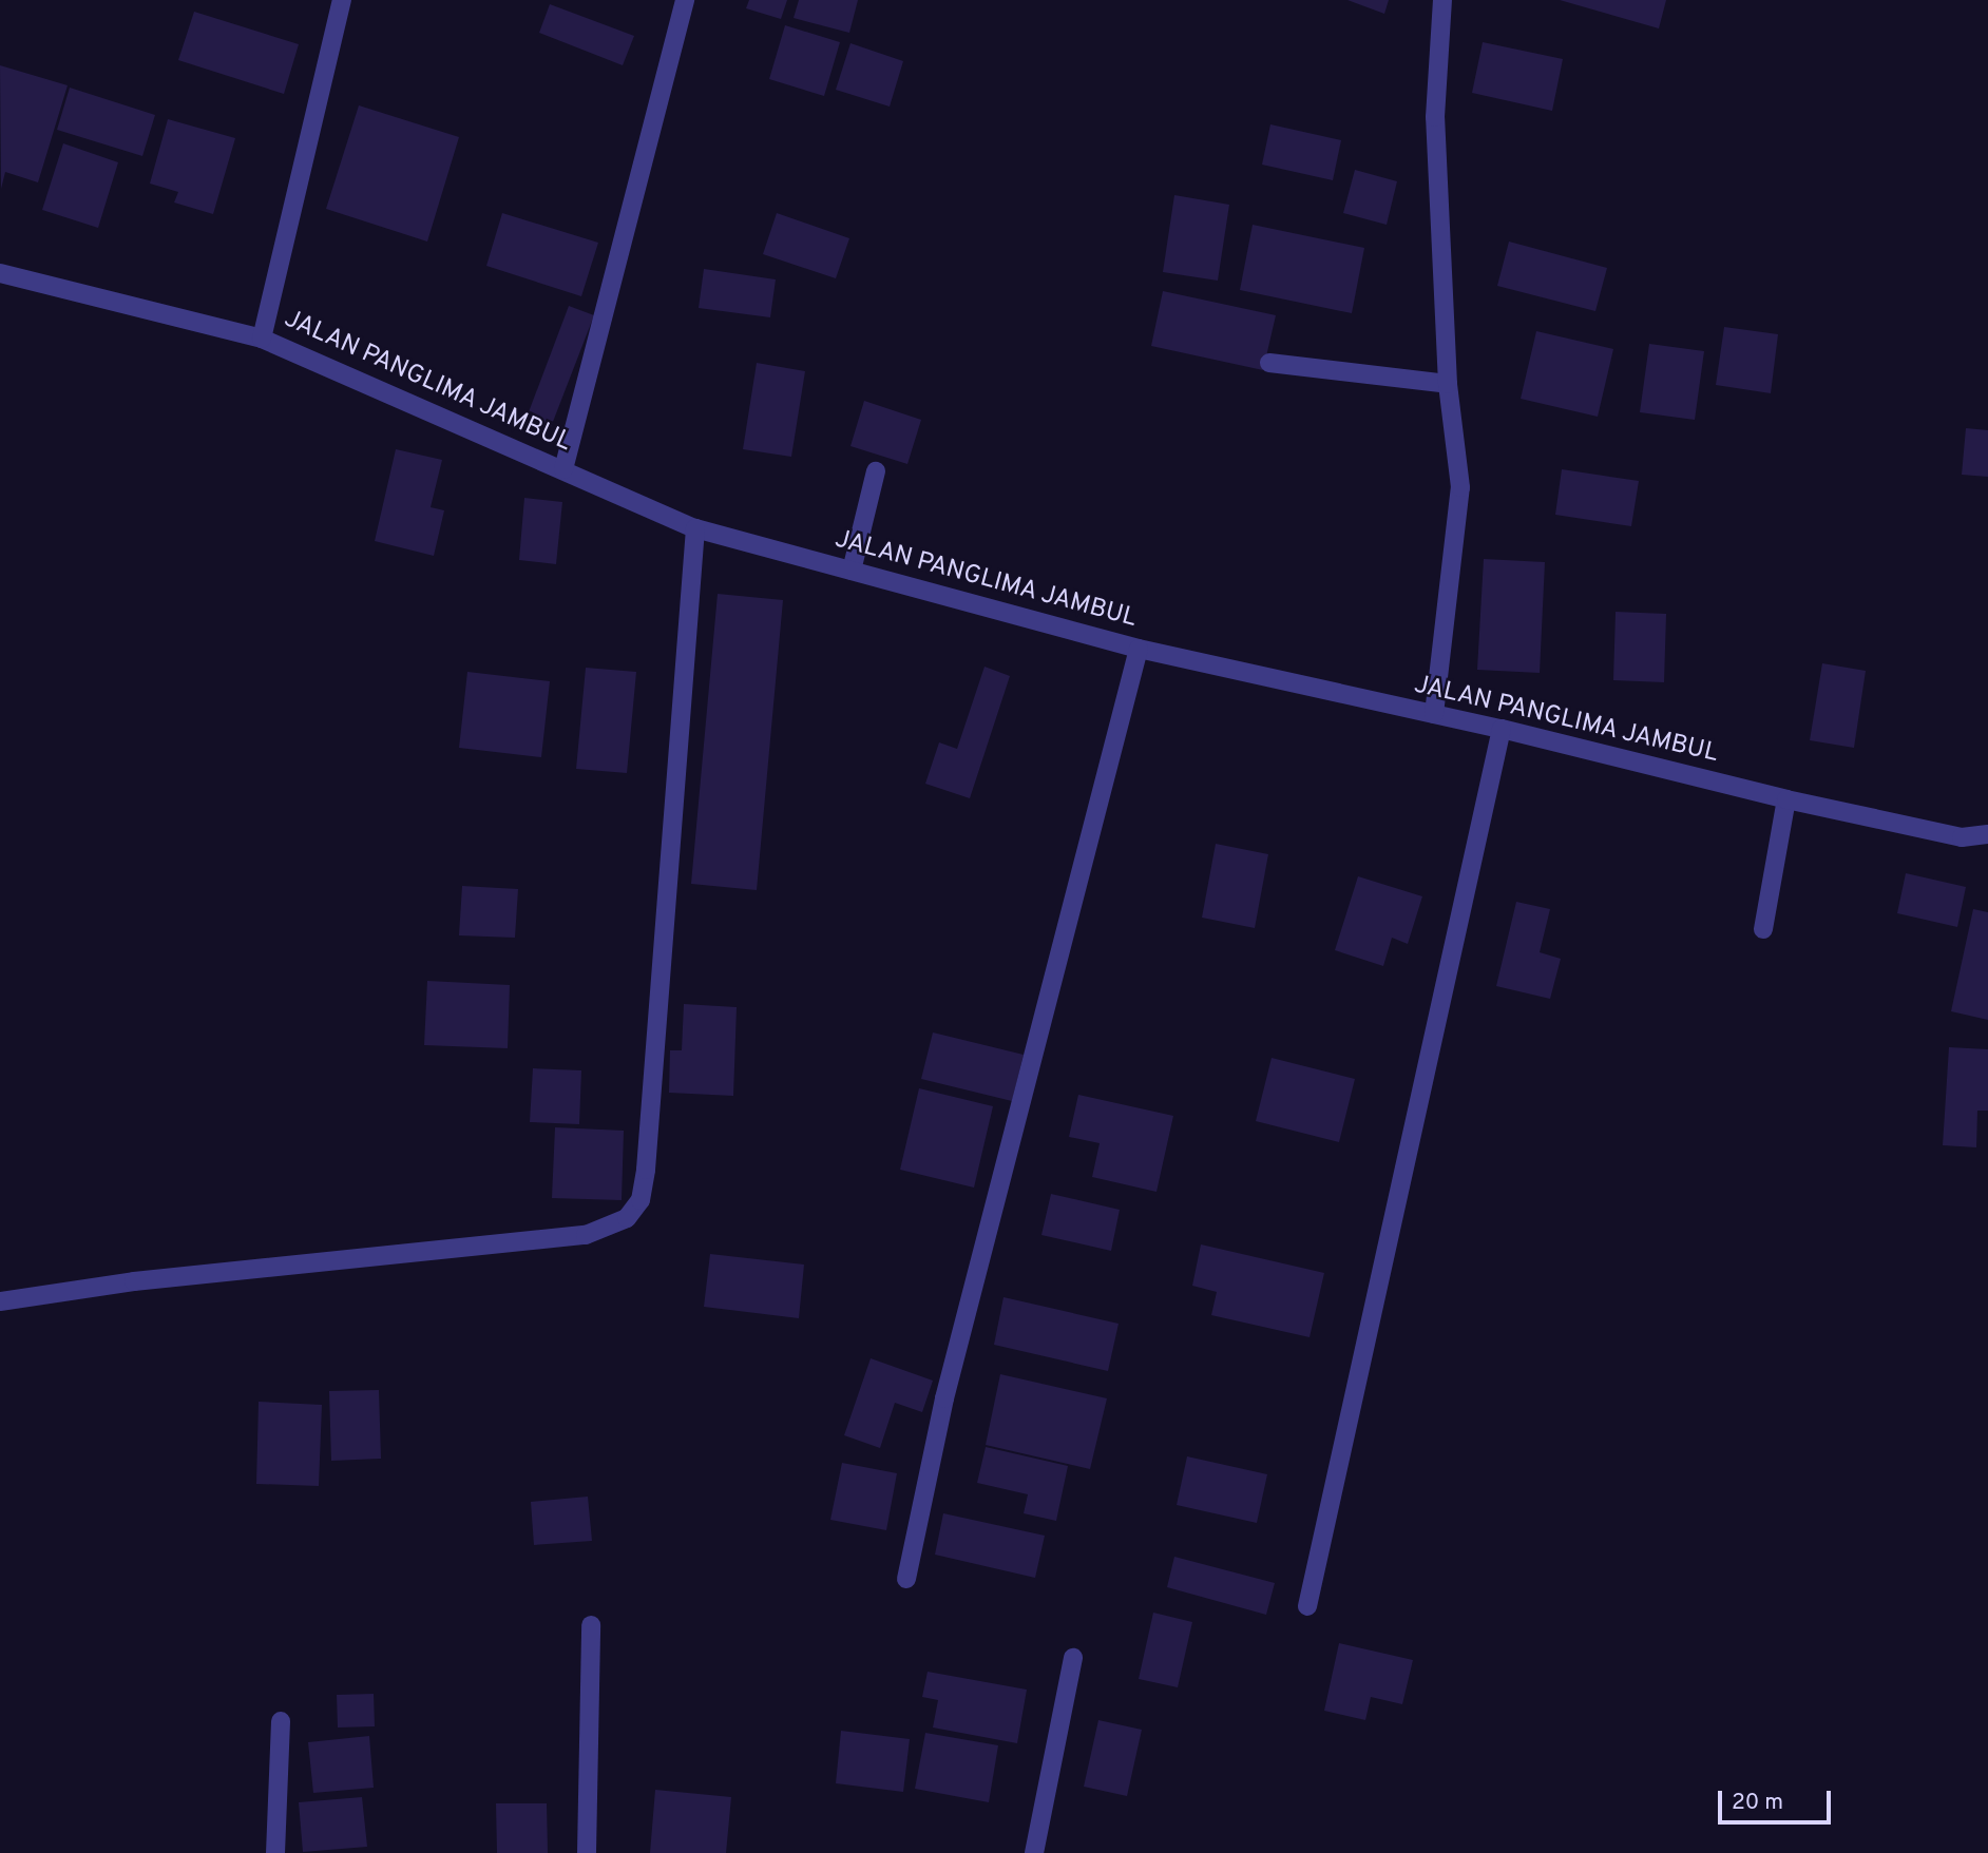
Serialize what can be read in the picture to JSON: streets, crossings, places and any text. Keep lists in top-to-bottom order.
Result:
{
  "streets": {
    "street": ["JALAN PANGLIMA JAMBUL"]
  },
  "scale_bar": "20 m"
}
